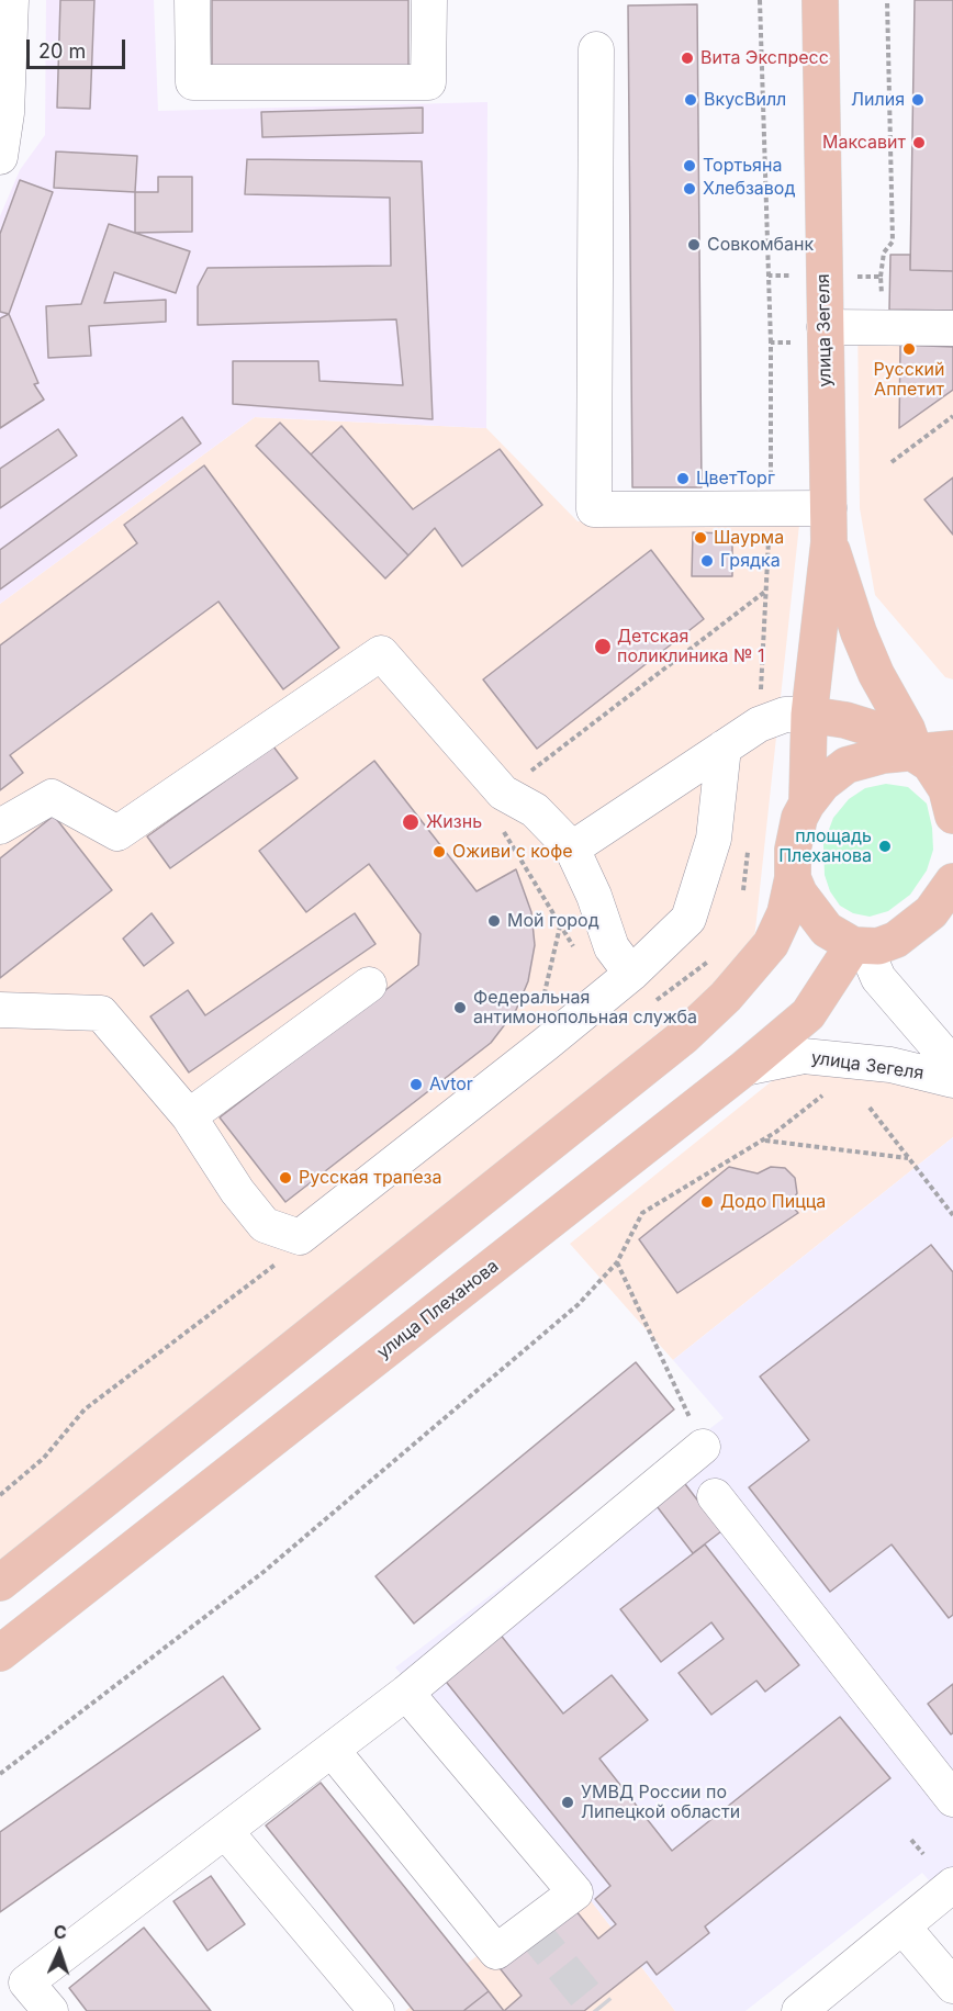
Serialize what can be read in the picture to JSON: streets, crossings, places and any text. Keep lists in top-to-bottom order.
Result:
{
  "streets": {
    "main road": ["улица Зегеля", "улица Плеханова"]
  },
  "crossings": [
    ["улица Зегеля", "улица Плеханова"]
  ],
  "places": [
    "Вита Экспресс",
    "ВкусВилл",
    "Лилия",
    "Максавит",
    "Тортьяна",
    "Хлебзавод",
    "Совкомбанк",
    "Русский Аппетит",
    "ЦветТорг",
    "Шаурма",
    "Грядка",
    "Детская поликлиника № 1",
    "Жизнь",
    "площадь Плеханова",
    "Оживи с кофе",
    "Мой город",
    "Федеральная антимонопольная служба",
    "Avtor",
    "Русская трапеза",
    "Додо Пицца",
    "УМВД России по Липецкой области"
  ],
  "scale_bar": "20 m",
  "north": "top"
}
